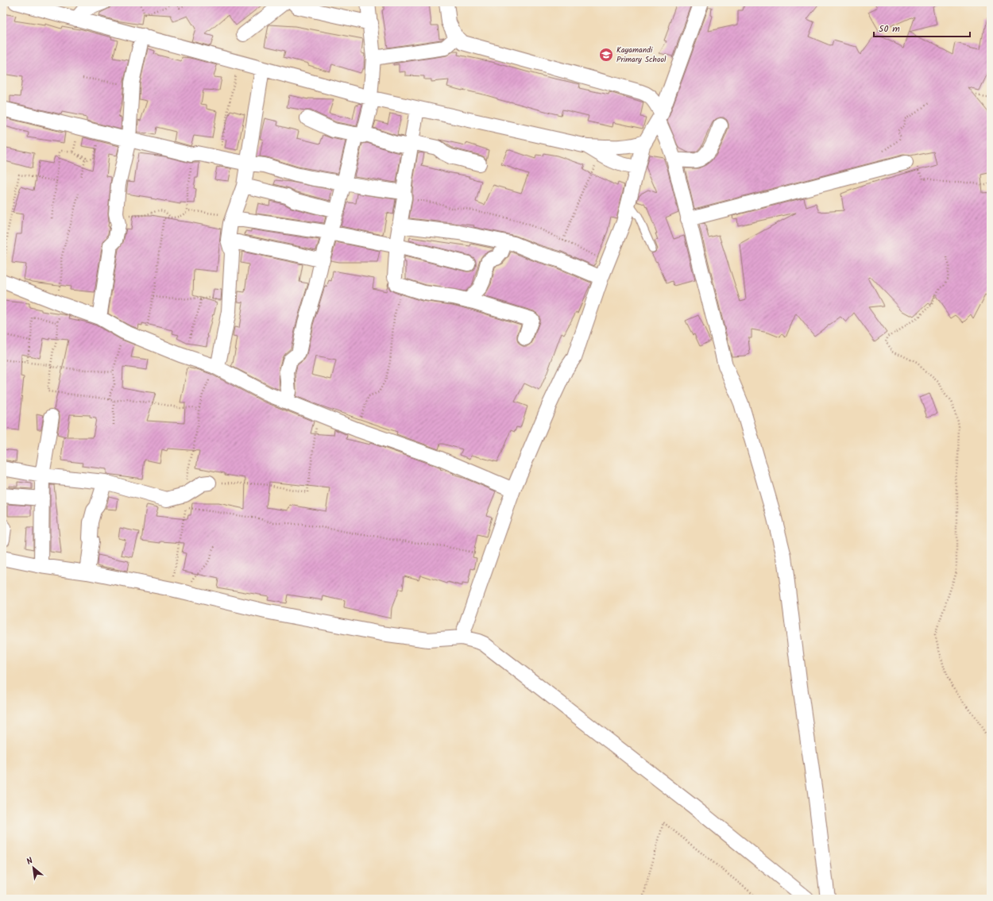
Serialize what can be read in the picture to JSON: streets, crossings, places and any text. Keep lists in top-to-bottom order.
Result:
{
  "places": {
    "school or university": ["Kayamandi Primary School"]
  },
  "scale_bar": "50 m",
  "north": "top left"
}
